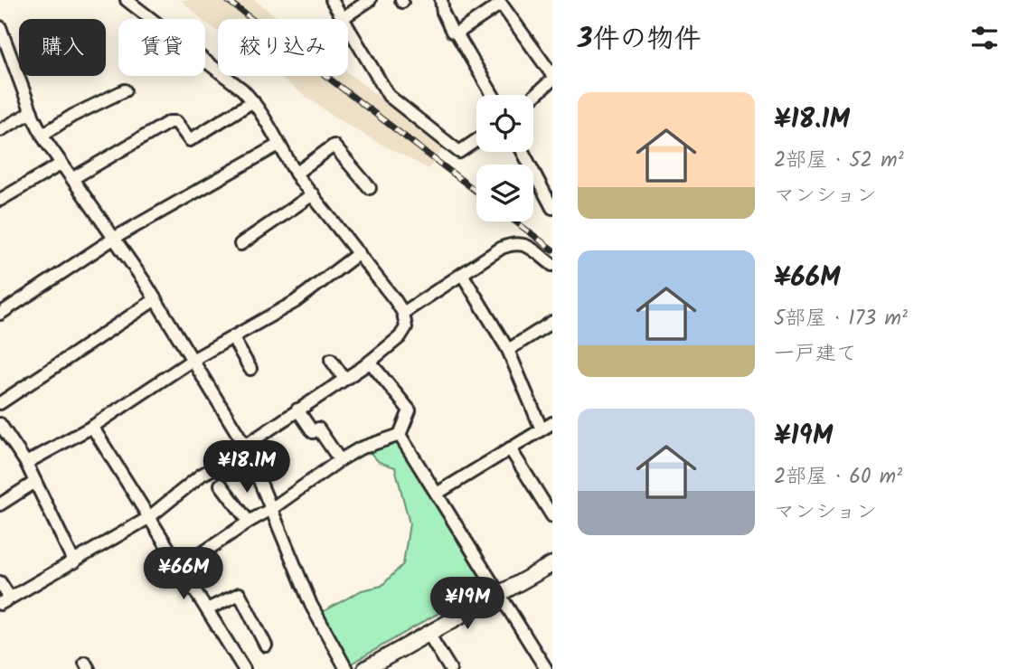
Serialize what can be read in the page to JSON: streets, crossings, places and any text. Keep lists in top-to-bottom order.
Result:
{
  "page": {
    "heading": "3件の物件",
    "chip": ["購入", "賃貸", "絞り込み"],
    "list": [
      {
        "name": "¥18.1M",
        "note": "2部屋 · 52 m² · マンション"
      },
      {
        "name": "¥66M",
        "note": "5部屋 · 173 m² · 一戸建て"
      },
      {
        "name": "¥19M",
        "note": "2部屋 · 60 m² · マンション"
      }
    ],
    "price": ["¥18.1M", "¥66M", "¥19M"]
  }
}
